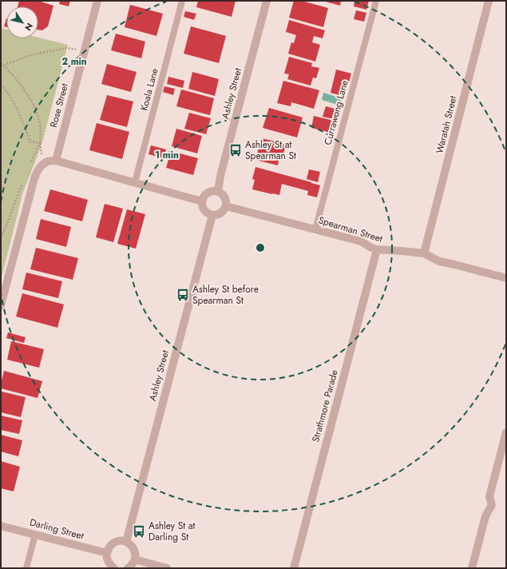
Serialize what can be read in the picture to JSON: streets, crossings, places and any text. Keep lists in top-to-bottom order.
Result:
{
  "streets": {
    "street": [
      "Ashley Street",
      "Rose Street",
      "Waratah Street",
      "Spearman Street",
      "Strathmore Parade",
      "Darling Street"
    ],
    "lane": ["Koala Lane", "Currawong Lane"]
  },
  "crossings": [
    ["Ashley Street", "Spearman Street"],
    ["Currawong Lane", "Spearman Street"],
    ["Waratah Street", "Spearman Street"],
    ["Spearman Street", "Strathmore Parade"]
  ],
  "places": {
    "bus stop": ["Ashley St at Spearman St", "Ashley St before Spearman St", "Ashley St at Darling St"]
  },
  "north": "bottom right",
  "rings": ["2 min", "1 min"]
}
